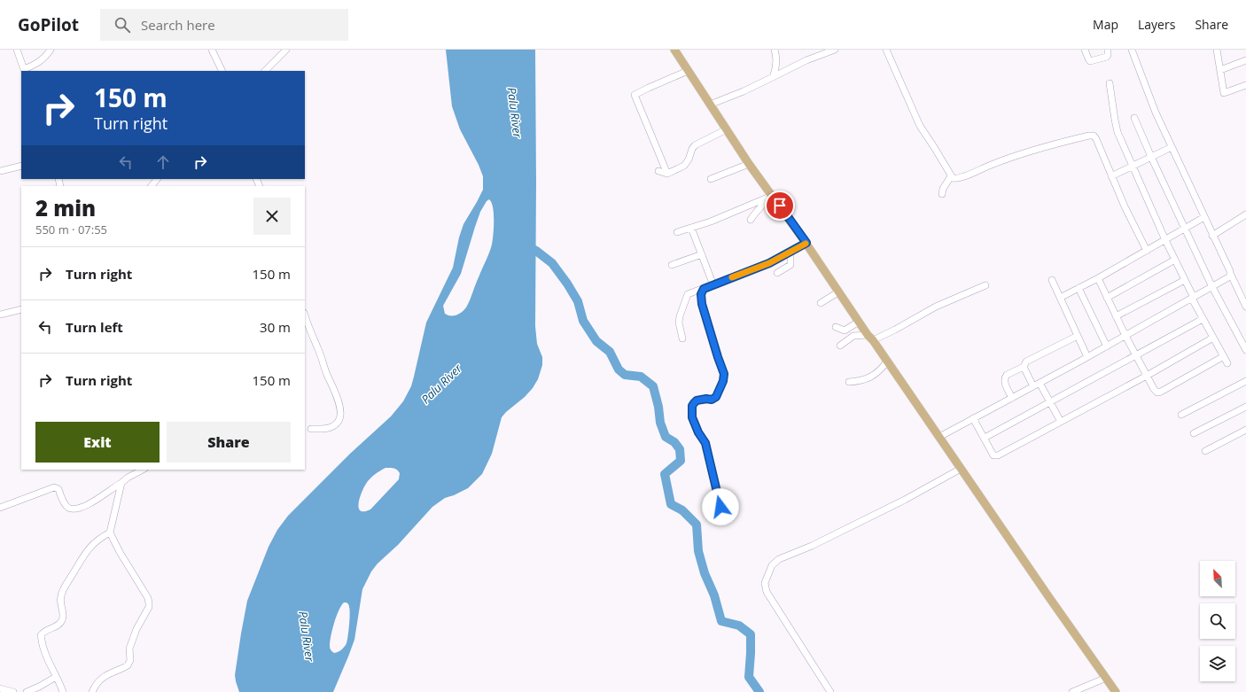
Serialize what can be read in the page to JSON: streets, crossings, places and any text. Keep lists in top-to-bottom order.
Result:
{
  "water": ["Palu River"],
  "north": "top left",
  "page": {
    "header": "GoPilot",
    "search": "Search here",
    "nav": ["Map", "Layers", "Share"],
    "turn": ["150 m", "Turn right"],
    "heading": ["2 min", "550 m · 07:55"],
    "list": [
      {
        "name": "Turn right",
        "value": "150 m"
      },
      {
        "name": "Turn left",
        "value": "30 m"
      },
      {
        "name": "Turn right",
        "value": "150 m"
      }
    ],
    "buttons": ["Exit", "Share"]
  }
}
